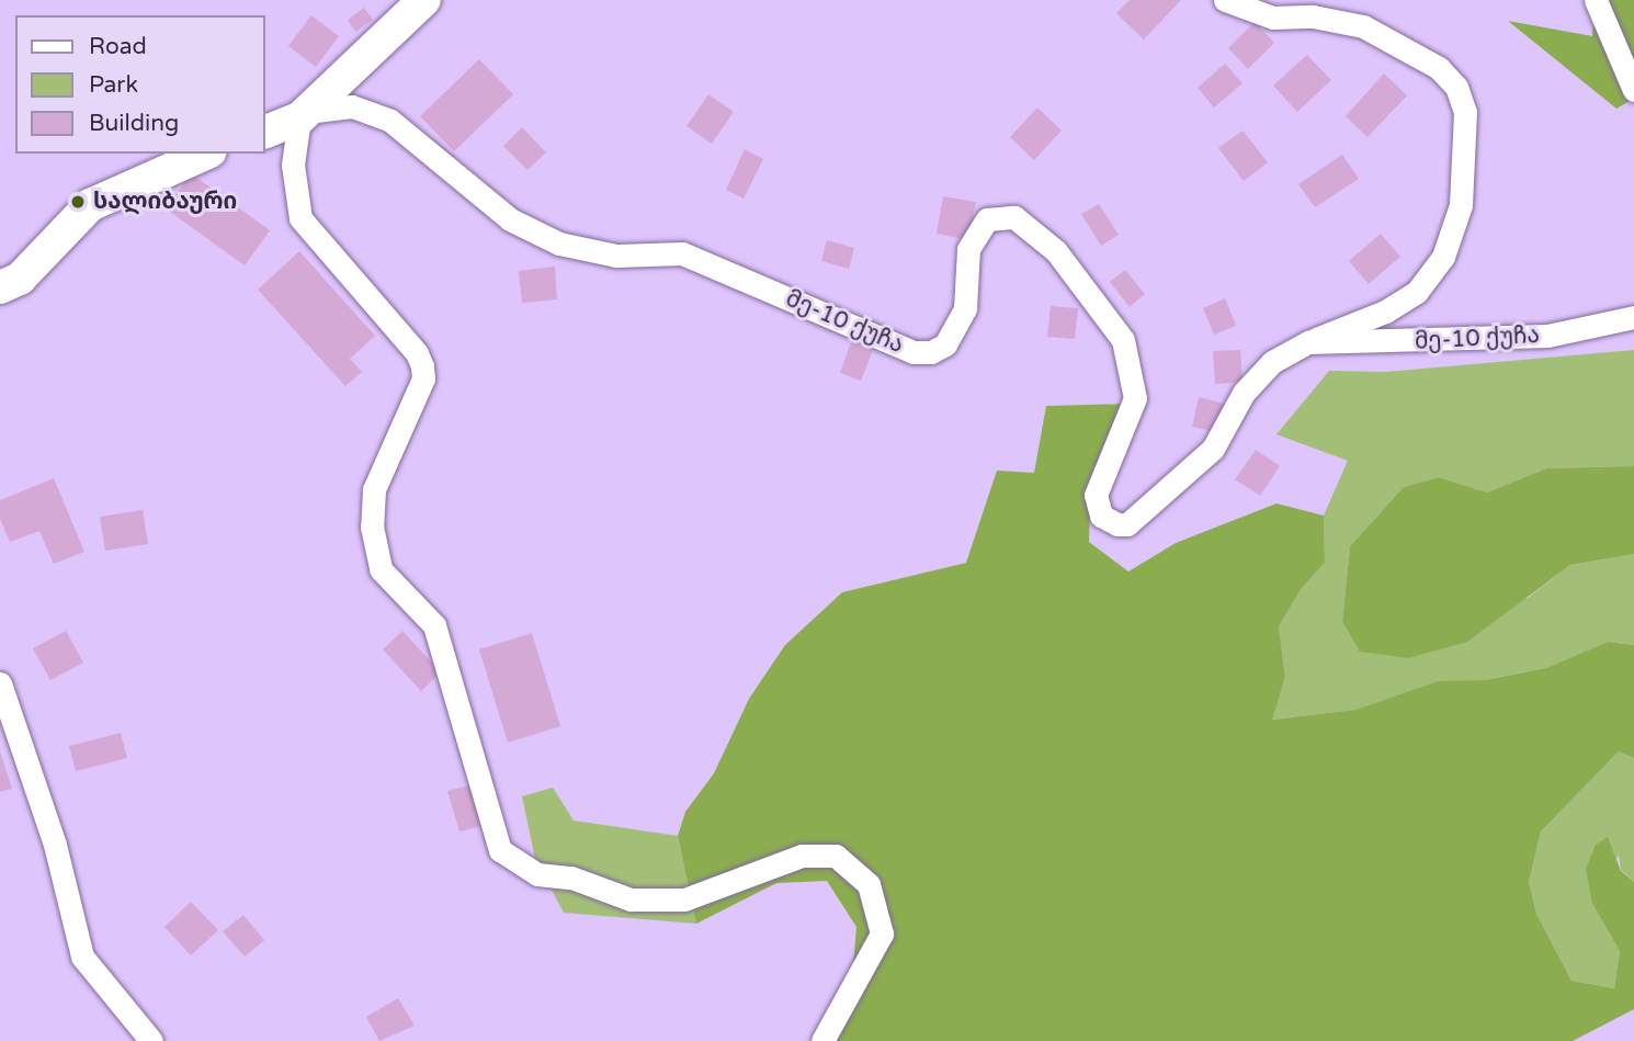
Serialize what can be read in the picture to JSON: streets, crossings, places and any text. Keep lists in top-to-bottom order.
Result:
{
  "streets": {
    "street": ["მე-10 ქუჩა"]
  },
  "places": ["სალიბაური"],
  "legend": ["Road", "Park", "Building"]
}
